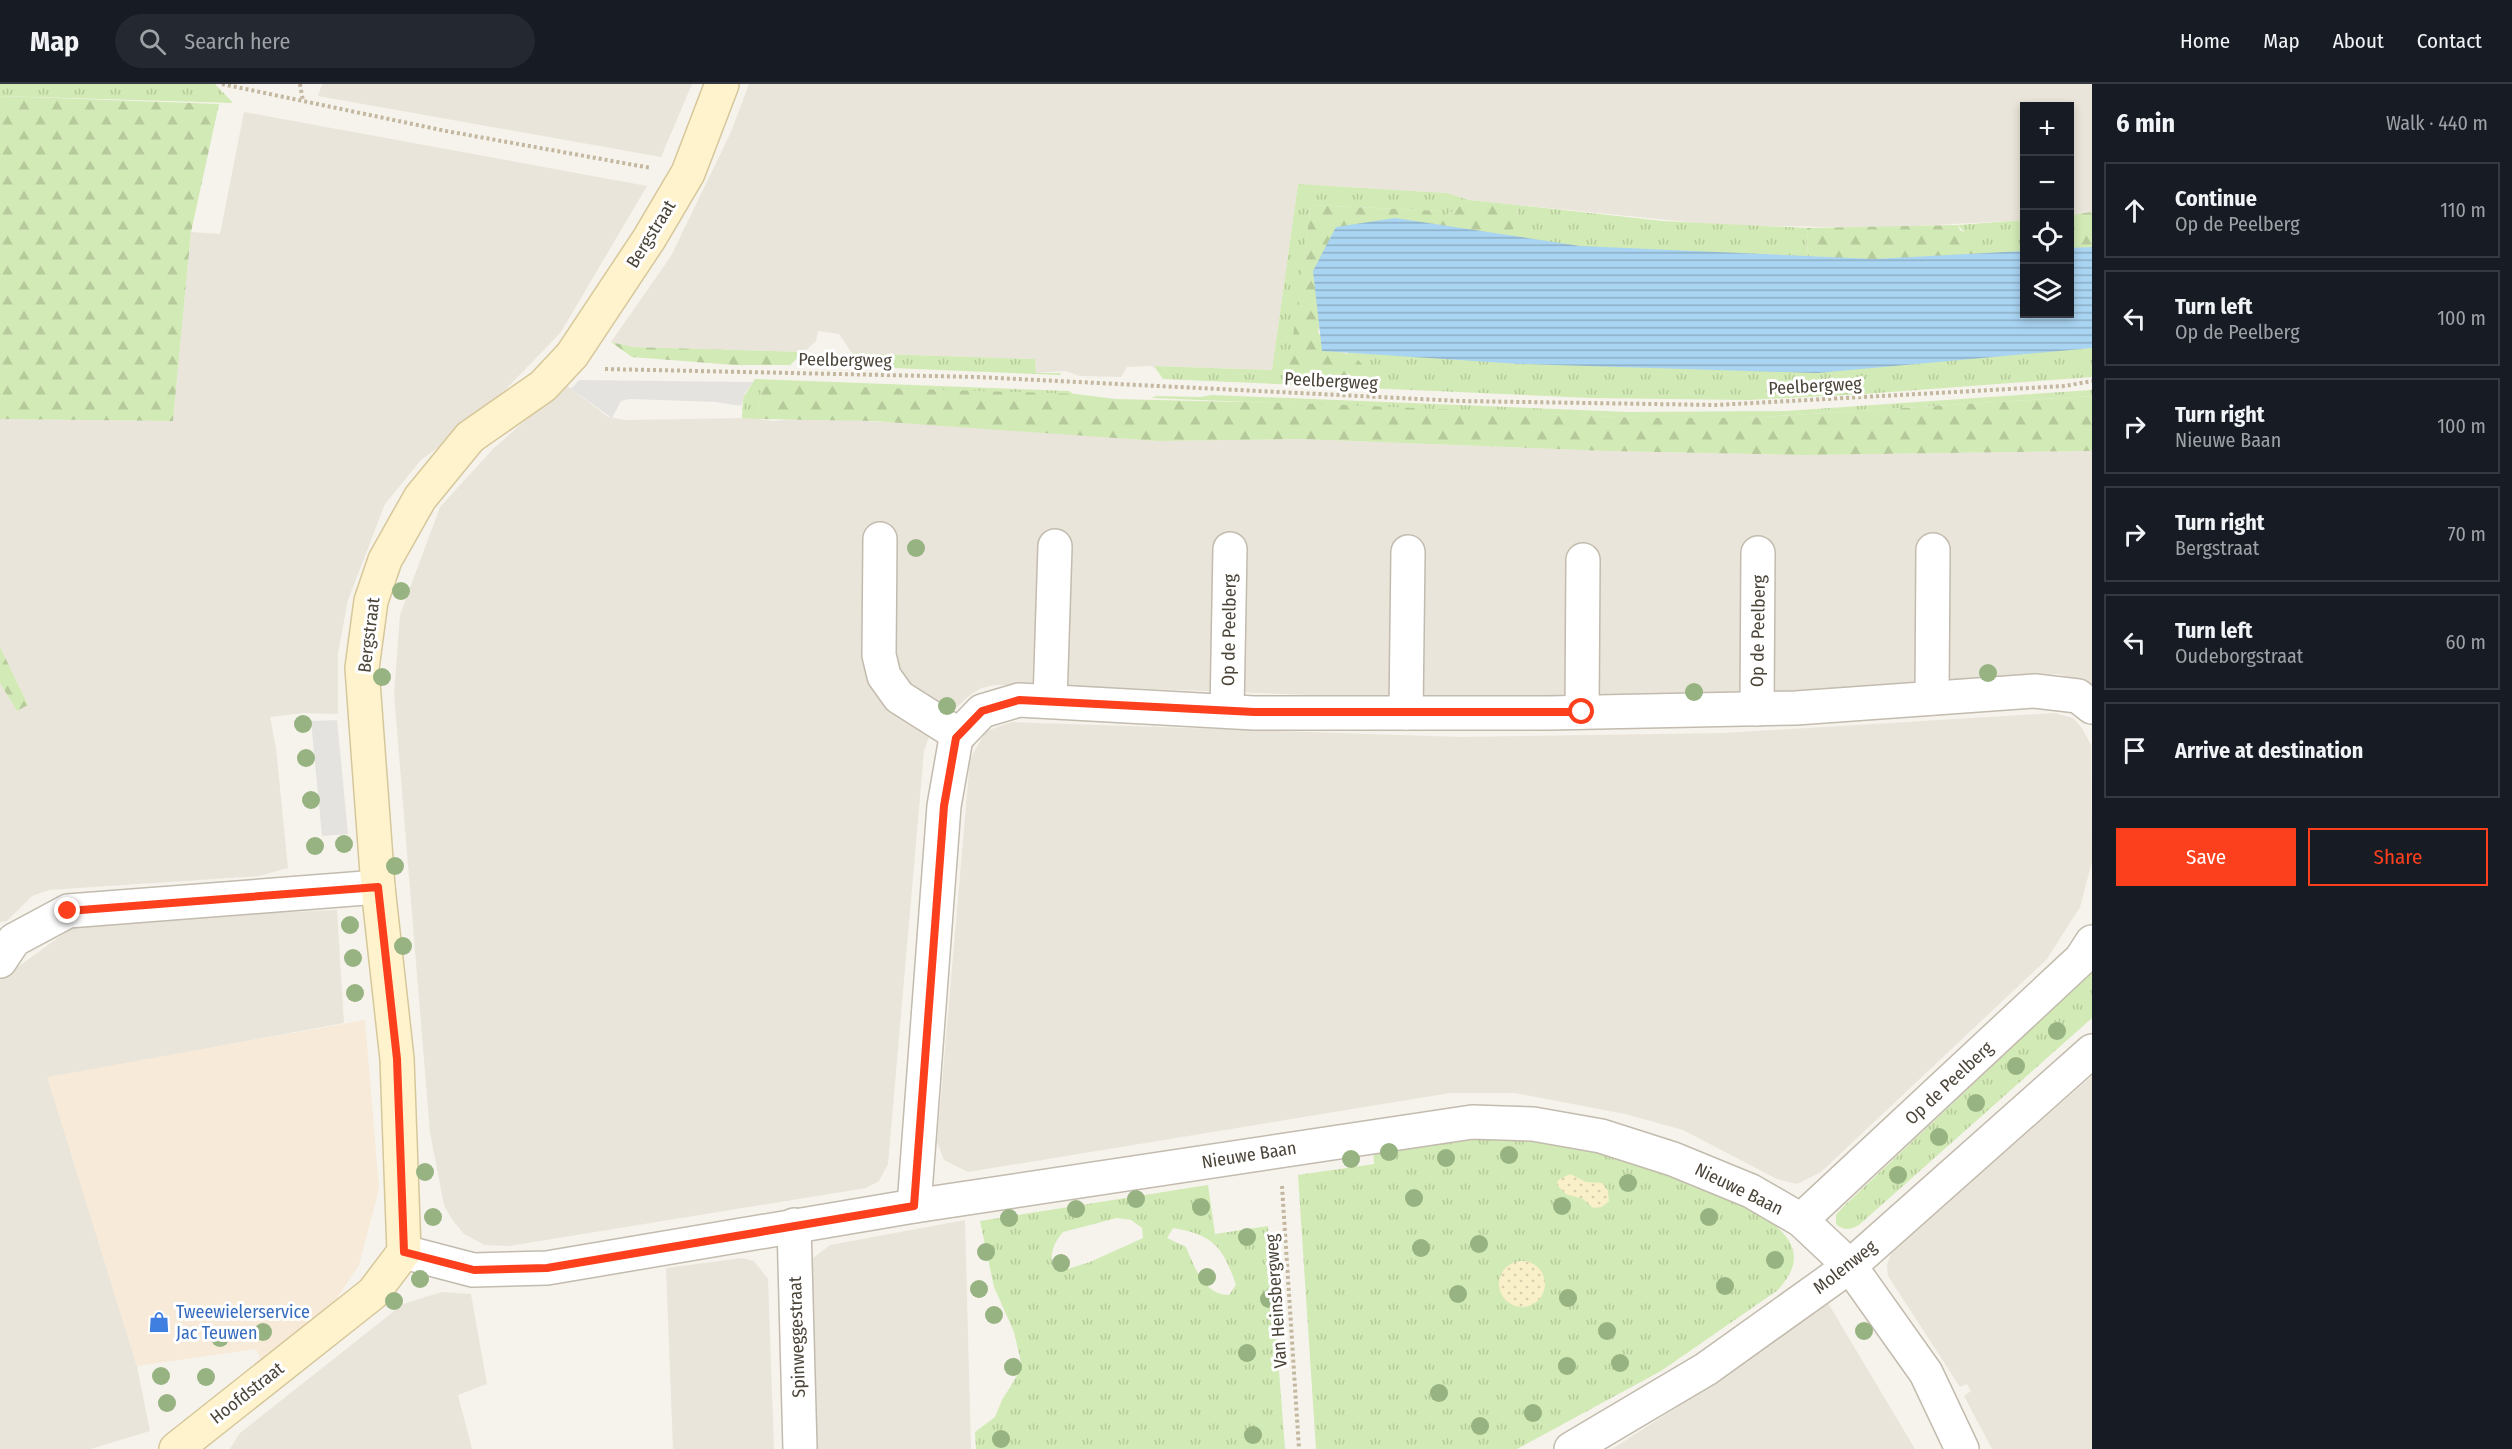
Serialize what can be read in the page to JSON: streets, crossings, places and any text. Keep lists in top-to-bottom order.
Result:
{
  "streets": {
    "street": [
      "Bergstraat",
      "Op de Peelberg",
      "Nieuwe Baan",
      "Molenweg",
      "Spinweggestraat",
      "Hoofdstraat"
    ],
    "path": ["Peelbergweg", "Van Heinsbergweg"]
  },
  "crossings": [
    ["Bergstraat", "Peelbergweg"],
    ["Bergstraat", "Nieuwe Baan"],
    ["Bergstraat", "Hoofdstraat"],
    ["Op de Peelberg", "Nieuwe Baan"],
    ["Nieuwe Baan", "Molenweg"],
    ["Nieuwe Baan", "Van Heinsbergweg"],
    ["Nieuwe Baan", "Spinweggestraat"],
    ["Nieuwe Baan", "Hoofdstraat"]
  ],
  "places": {
    "shop": ["Tweewielerservice Jac Teuwen"]
  },
  "page": {
    "header": "Map",
    "search": "Search here",
    "nav": [
      "Home",
      "Map",
      "About",
      "Contact"
    ],
    "heading": ["6 min", "Walk · 440 m"],
    "map_buttons": ["+", "−"],
    "list": [
      ["Continue", "Op de Peelberg", "110 m"],
      ["Turn left", "Op de Peelberg", "100 m"],
      ["Turn right", "Nieuwe Baan", "100 m"],
      ["Turn right", "Bergstraat", "70 m"],
      ["Turn left", "Oudeborgstraat", "60 m"],
      "Arrive at destination"
    ],
    "buttons": ["Save", "Share"]
  }
}
